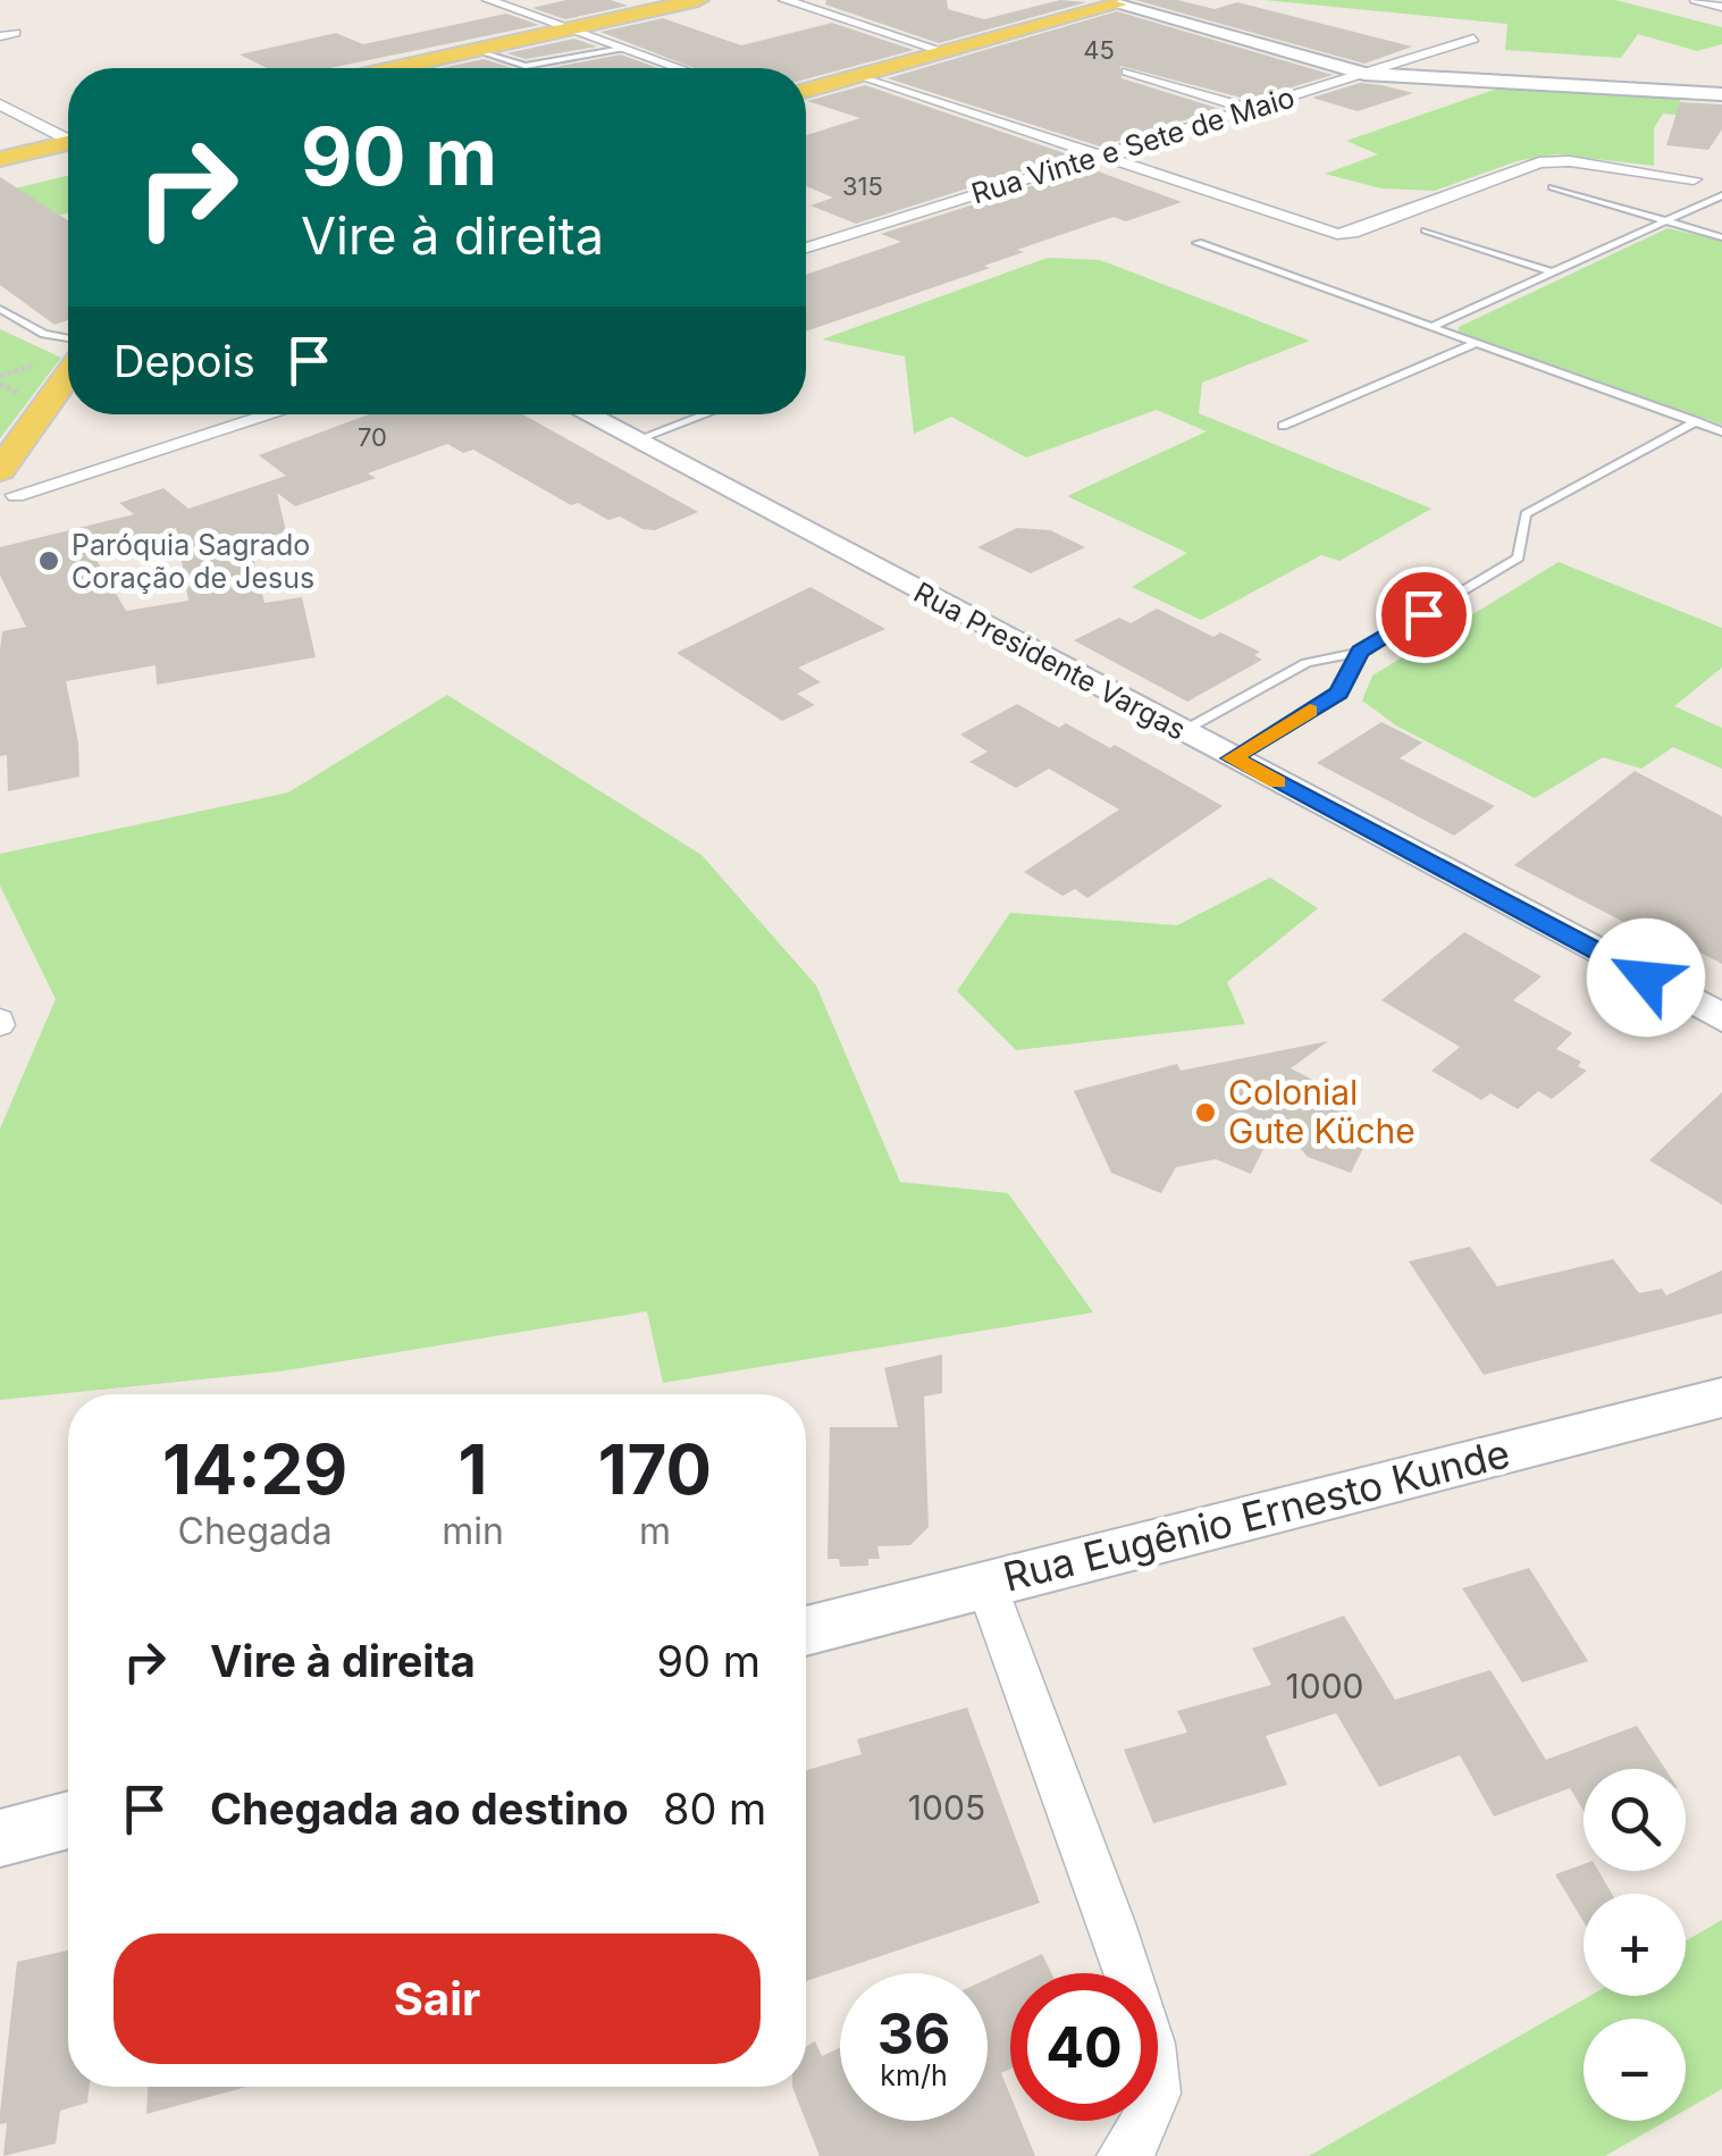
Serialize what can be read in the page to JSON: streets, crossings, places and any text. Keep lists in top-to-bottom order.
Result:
{
  "streets": {
    "street": ["Rua Vinte e Sete de Maio", "Rua Presidente Vargas", "Rua Eugênio Ernesto Kunde"]
  },
  "places": ["Paróquia Sagrado Coração de Jesus", "Colonial Gute Küche"],
  "house_numbers": [
    "45",
    "315",
    "70",
    "1000",
    "1005"
  ],
  "page": {
    "turn": ["90 m", "Vire à direita"],
    "then": "Depois",
    "eta": [
      "14:29",
      "Chegada",
      "1",
      "min",
      "170",
      "m"
    ],
    "list": [
      {
        "name": "Vire à direita",
        "value": "90 m"
      },
      {
        "name": "Chegada ao destino",
        "value": "80 m"
      }
    ],
    "map_buttons": ["+", "−"],
    "buttons": "Sair",
    "speed": "36 km/h",
    "limit": "40"
  }
}
